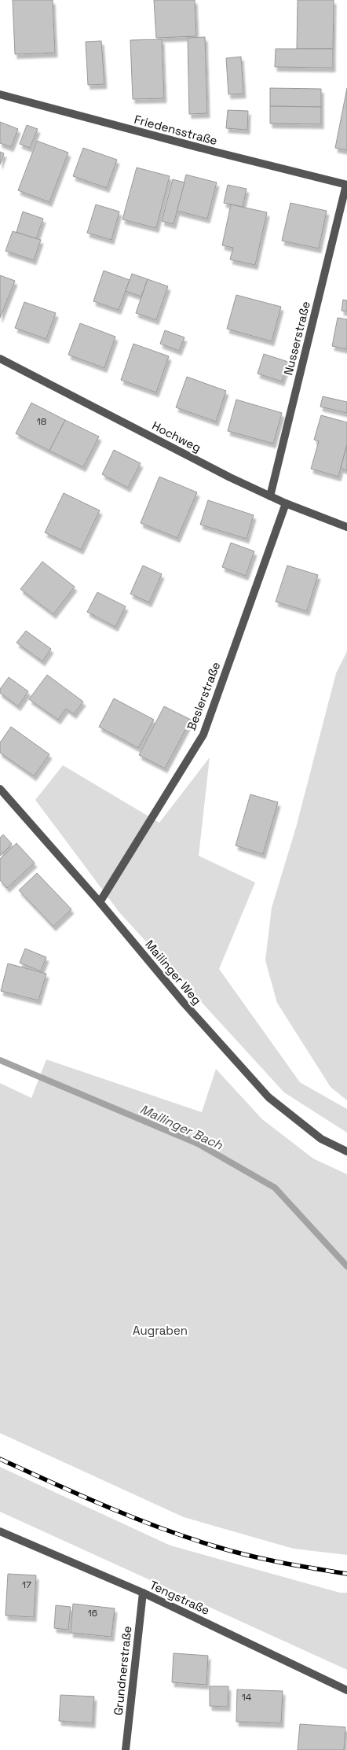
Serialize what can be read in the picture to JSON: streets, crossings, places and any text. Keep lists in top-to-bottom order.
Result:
{
  "streets": {
    "street": [
      "Friedensstraße",
      "Nusserstraße",
      "Hochweg",
      "Beslerstraße",
      "Mailinger Weg",
      "Tengstraße",
      "Grundnerstraße"
    ]
  },
  "crossings": [
    ["Friedensstraße", "Nusserstraße"],
    ["Nusserstraße", "Hochweg"],
    ["Hochweg", "Beslerstraße"],
    ["Beslerstraße", "Mailinger Weg"],
    ["Tengstraße", "Grundnerstraße"]
  ],
  "water": ["Mailinger Bach"],
  "parks": ["Augraben"],
  "house_numbers": [
    "18",
    "17",
    "16",
    "14"
  ]
}
